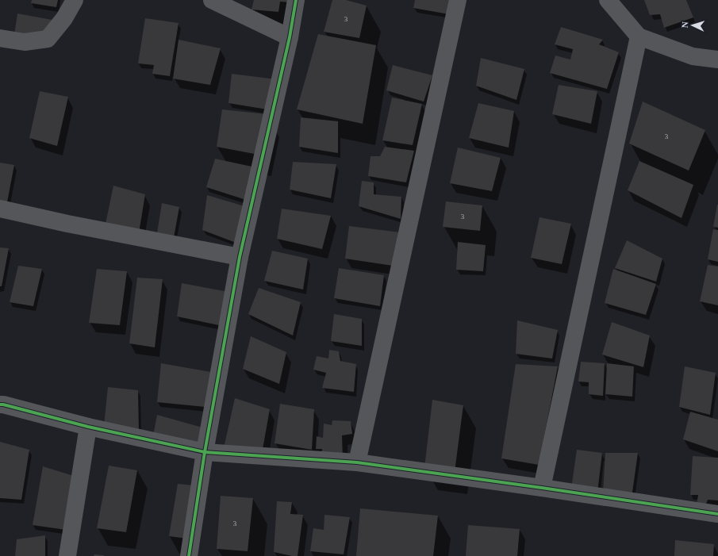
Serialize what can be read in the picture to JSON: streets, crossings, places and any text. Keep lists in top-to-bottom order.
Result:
{
  "house_numbers": [
    "3",
    "3",
    "3",
    "3"
  ],
  "north": "left"
}
